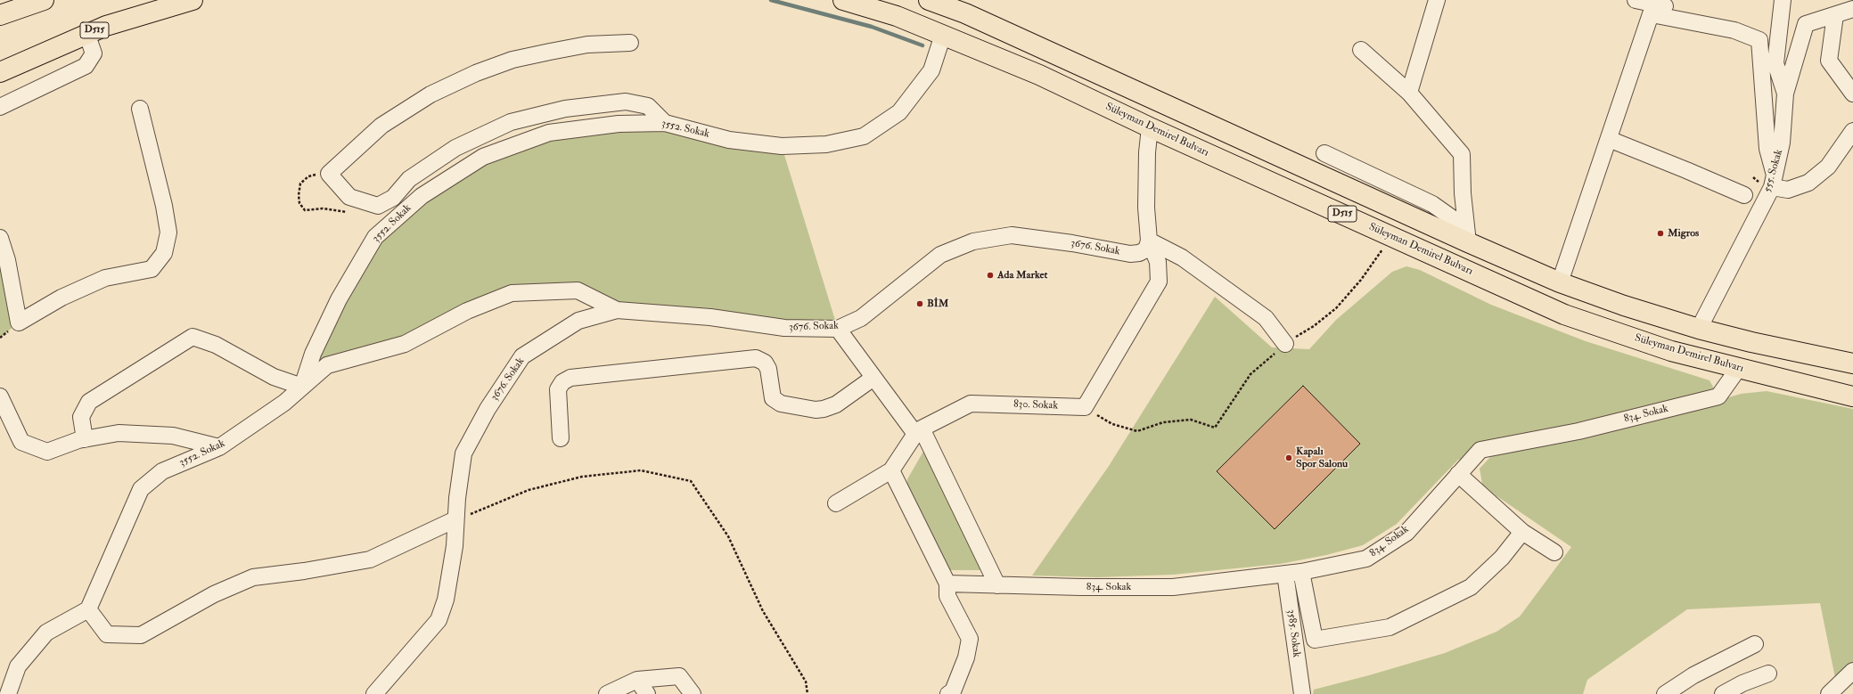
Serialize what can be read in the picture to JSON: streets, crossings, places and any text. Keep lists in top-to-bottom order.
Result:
{
  "streets": {
    "highway": ["D515", "Süleyman Demirel Bulvarı"],
    "street": [
      "3552. Sokak",
      "555. Sokak",
      "3676. Sokak",
      "830. Sokak",
      "834. Sokak",
      "3585. Sokak"
    ]
  },
  "crossings": [
    ["D515", "555. Sokak"],
    ["3552. Sokak", "Süleyman Demirel Bulvarı"],
    ["Süleyman Demirel Bulvarı", "834. Sokak"],
    ["834. Sokak", "3585. Sokak"]
  ],
  "places": [
    "Migros",
    "Ada Market",
    "BİM",
    "Kapalı Spor Salonu"
  ]
}
